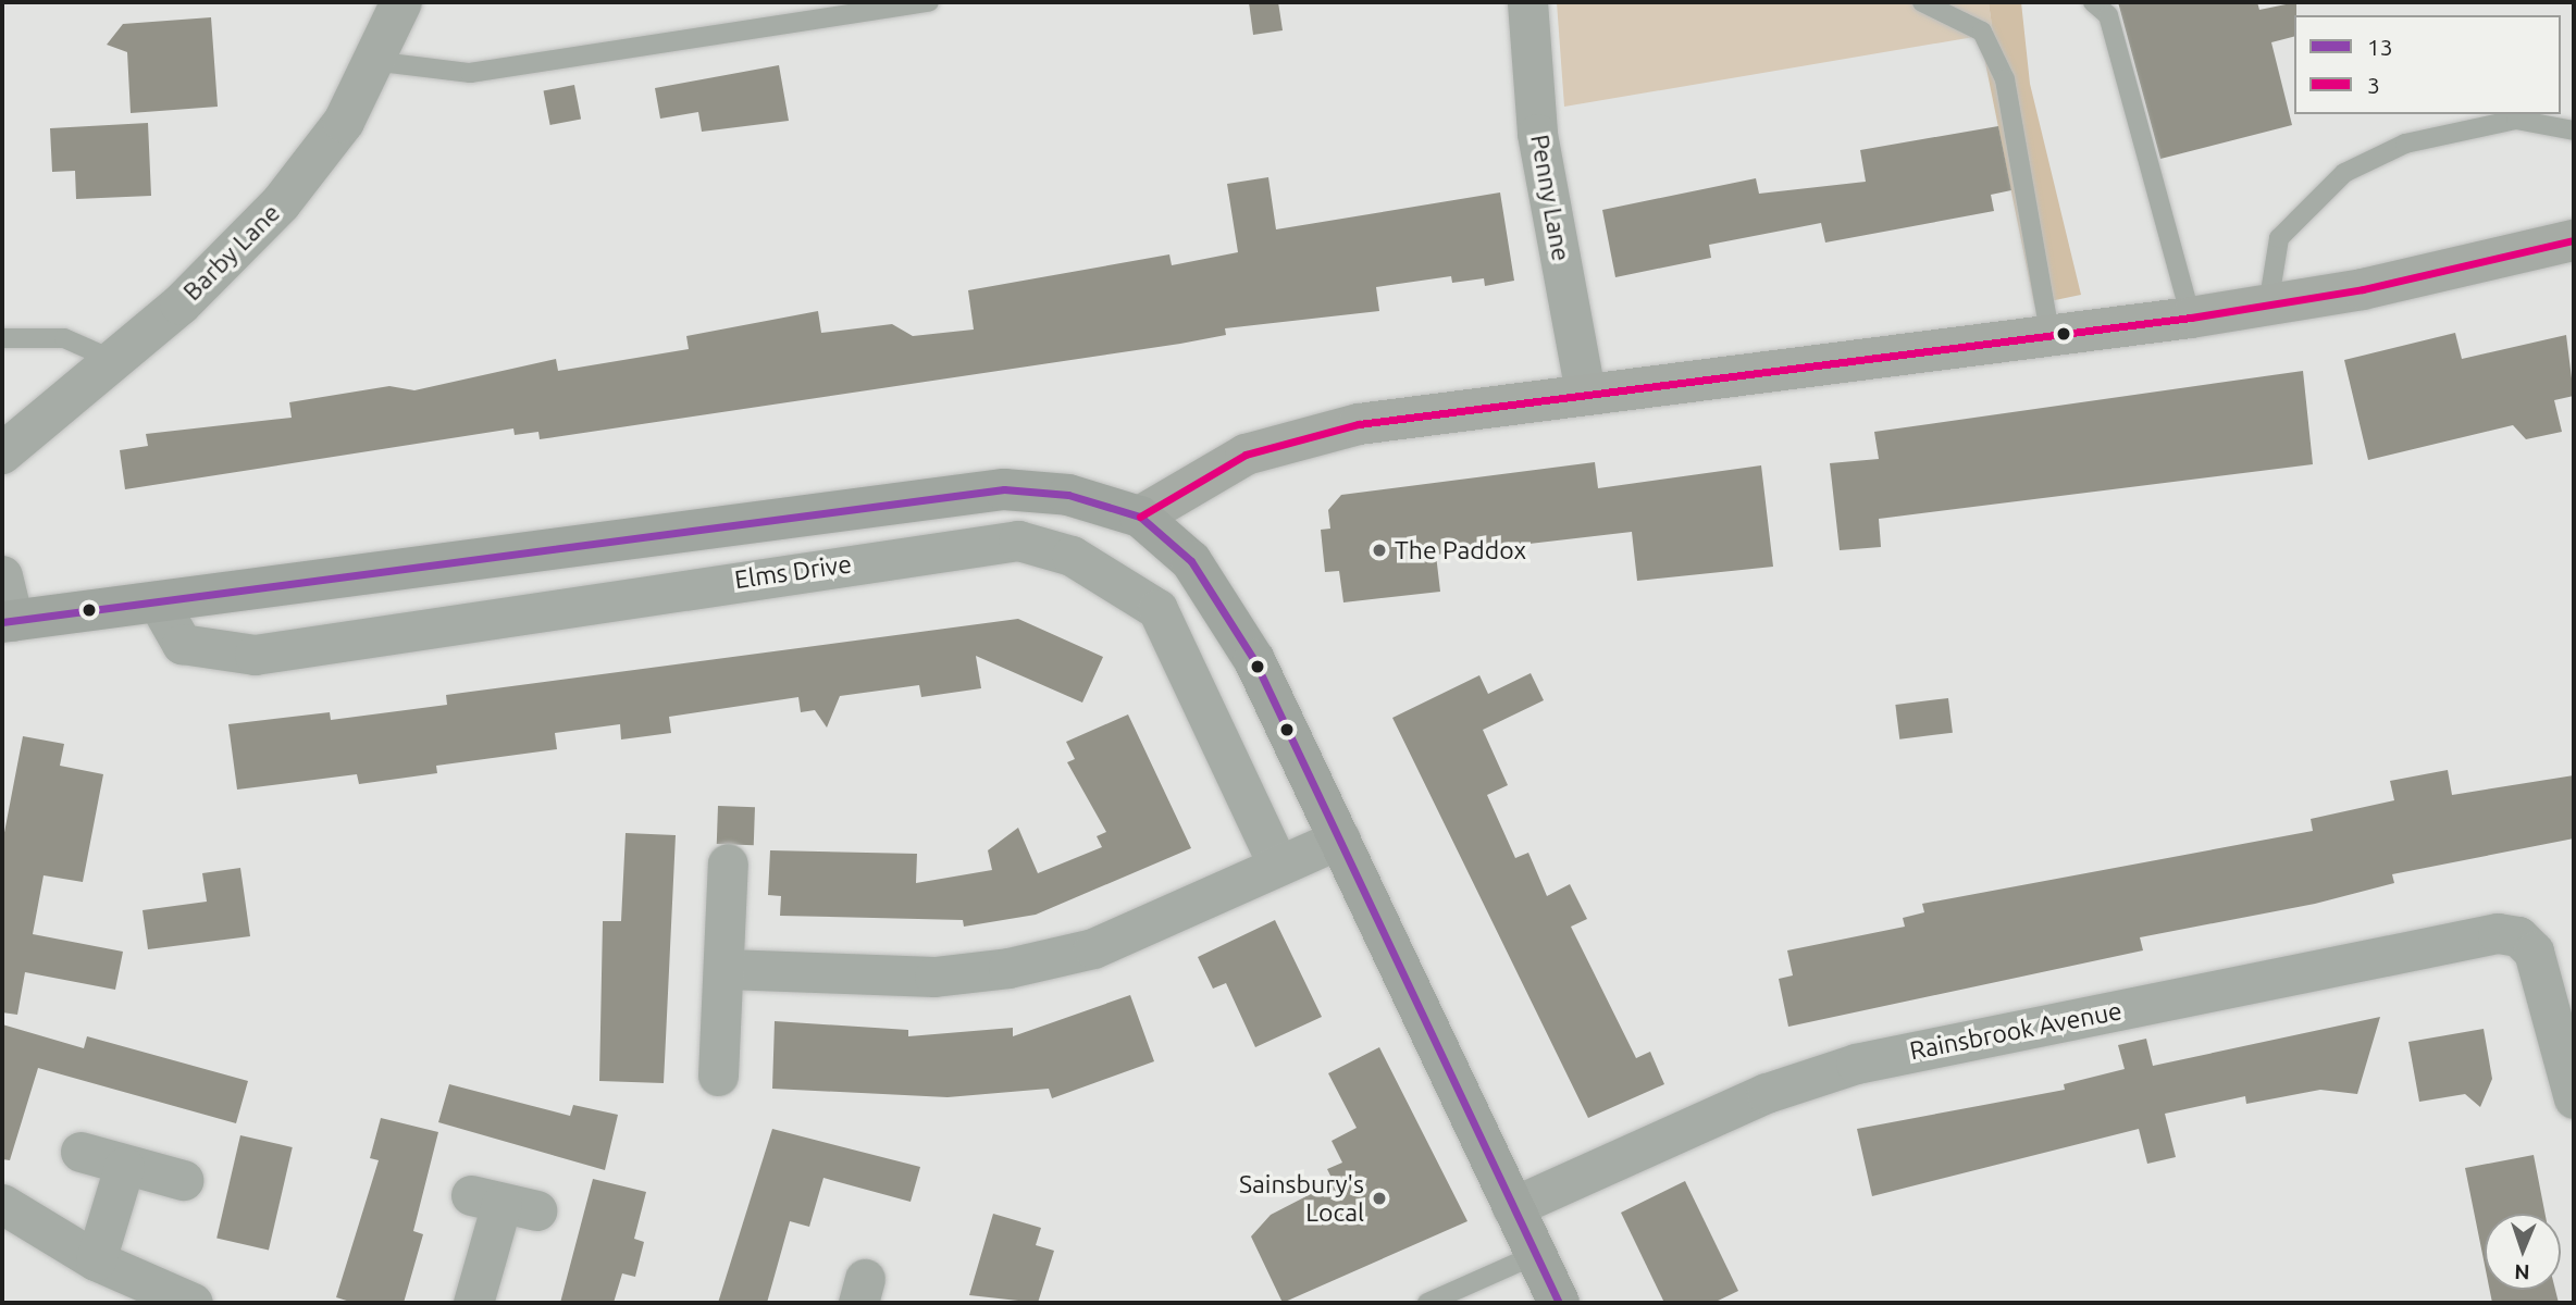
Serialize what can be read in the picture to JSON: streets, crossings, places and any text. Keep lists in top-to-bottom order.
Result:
{
  "streets": {
    "street": [
      "Penny Lane",
      "Barby Lane",
      "Elms Drive",
      "Rainsbrook Avenue"
    ]
  },
  "places": ["The Paddox", "Sainsbury's Local"],
  "lines": ["transit line 3", "transit line 13"],
  "legend": ["13", "3"],
  "north": "bottom"
}
